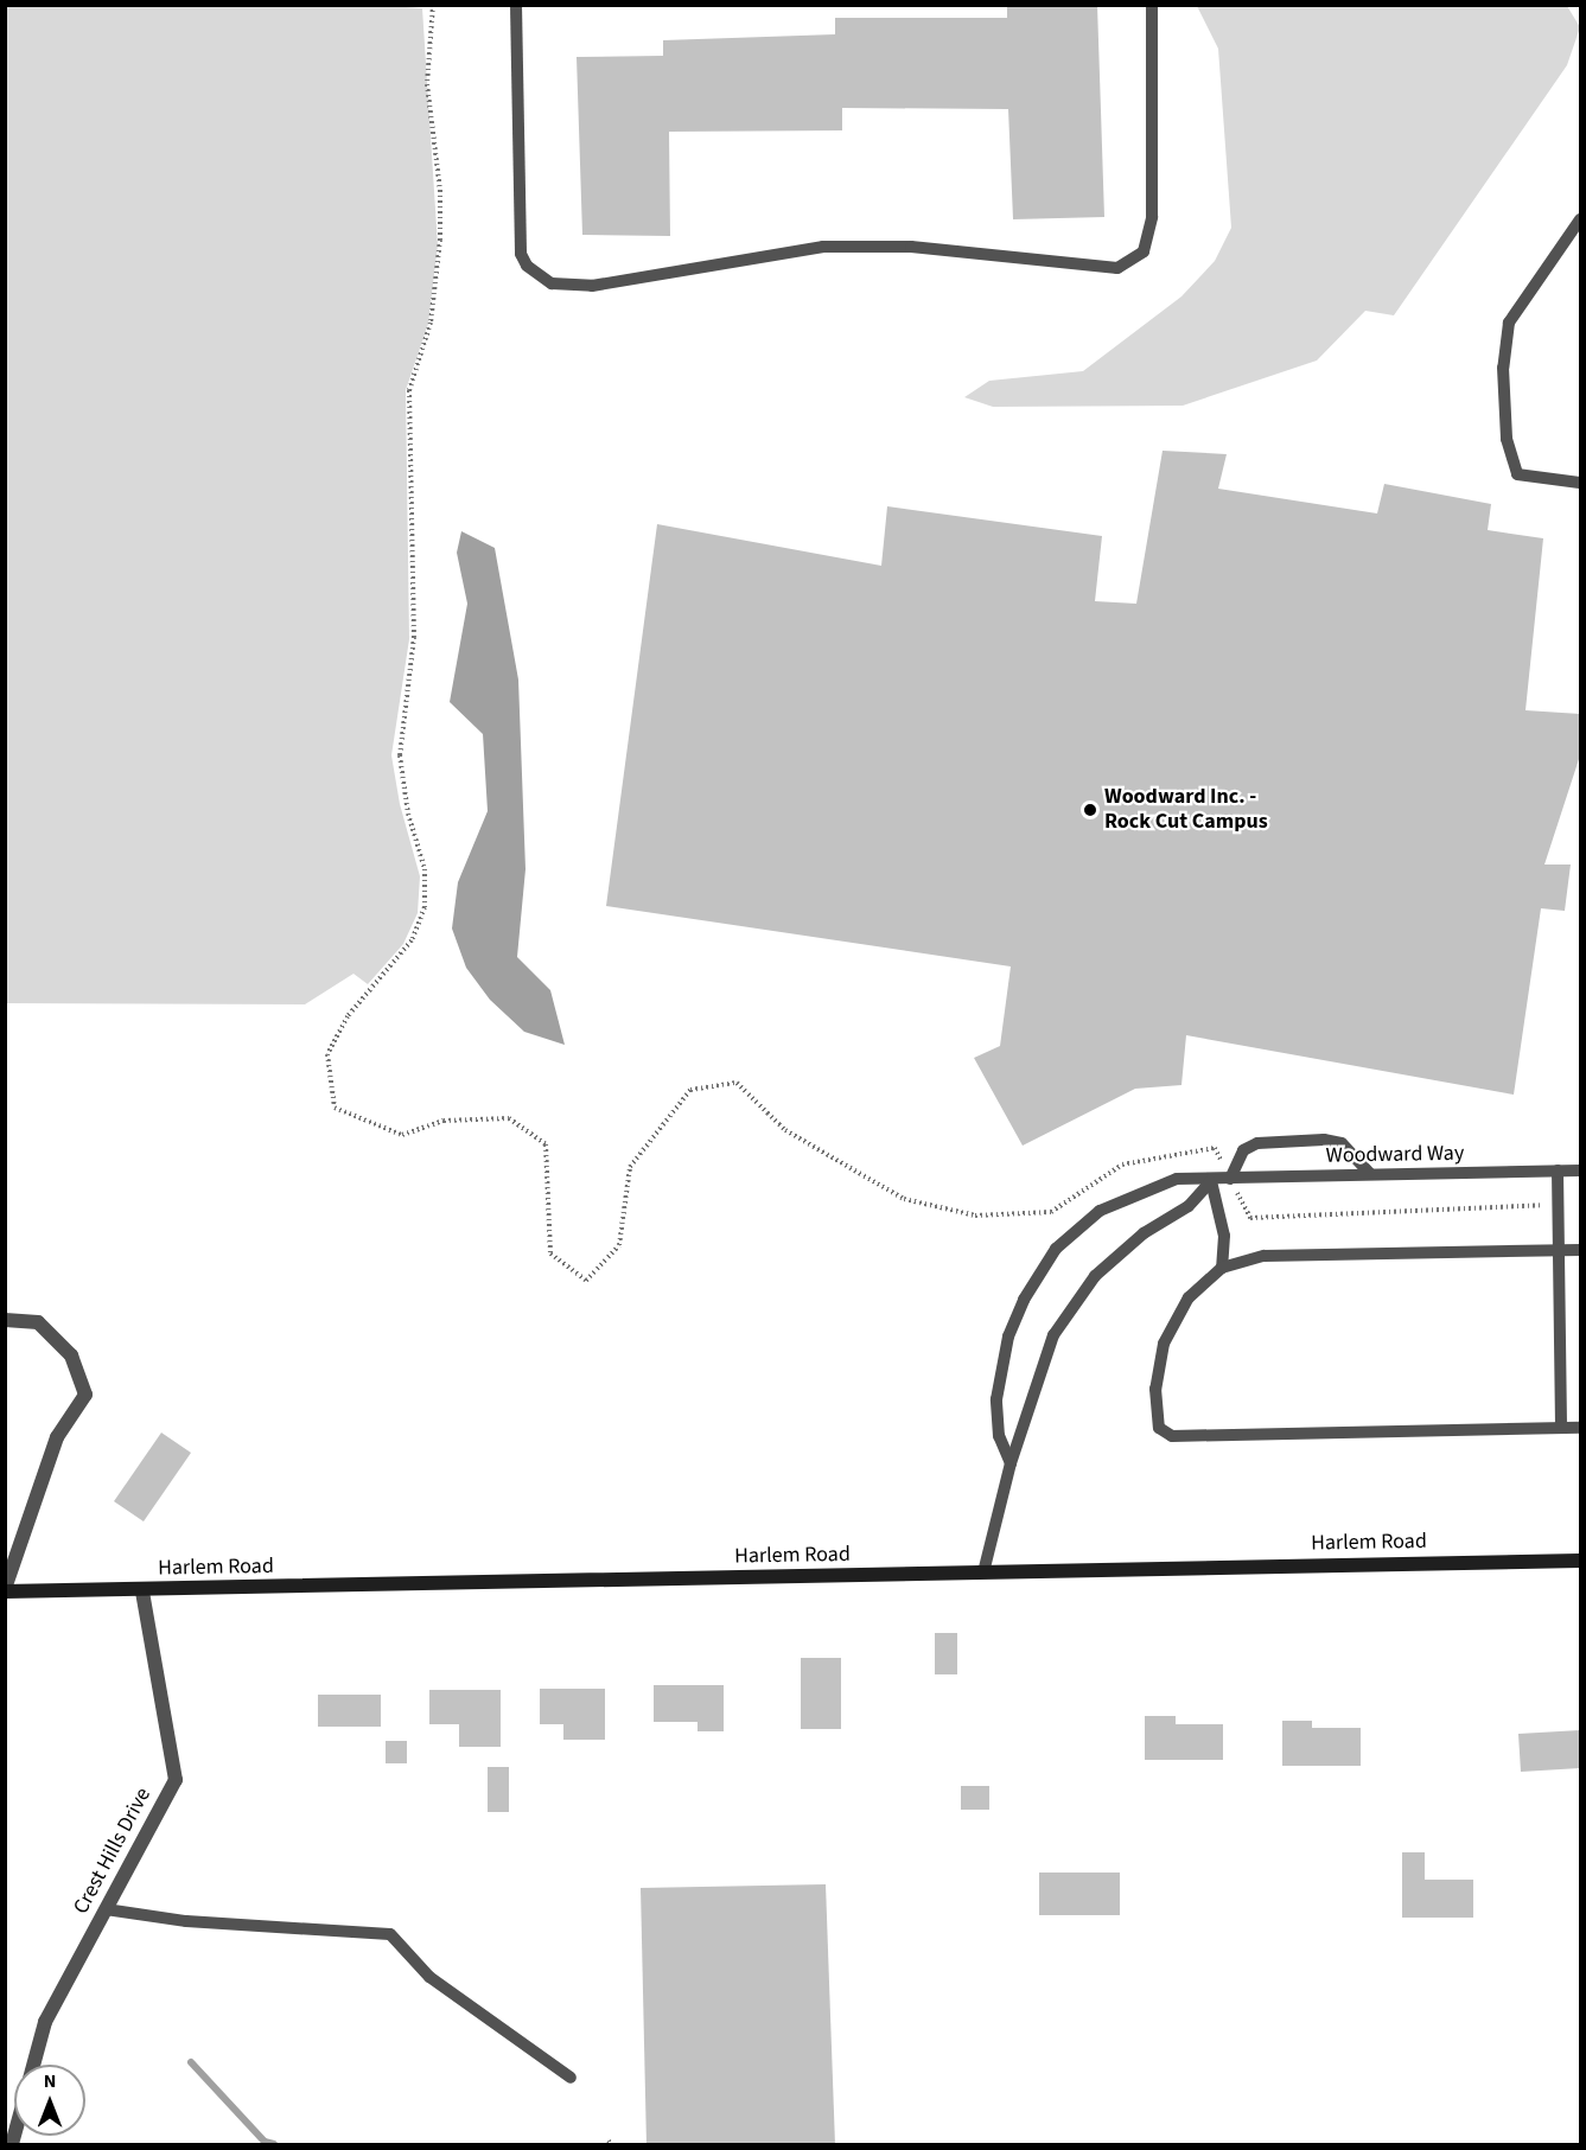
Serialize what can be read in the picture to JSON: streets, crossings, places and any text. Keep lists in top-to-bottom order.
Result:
{
  "streets": {
    "main road": ["Harlem Road"],
    "street": ["Crest Hills Drive"],
    "lane": ["Woodward Way"]
  },
  "crossings": [
    ["Harlem Road", "Crest Hills Drive"]
  ],
  "places": ["Woodward Inc. - Rock Cut Campus"],
  "north": "top"
}
